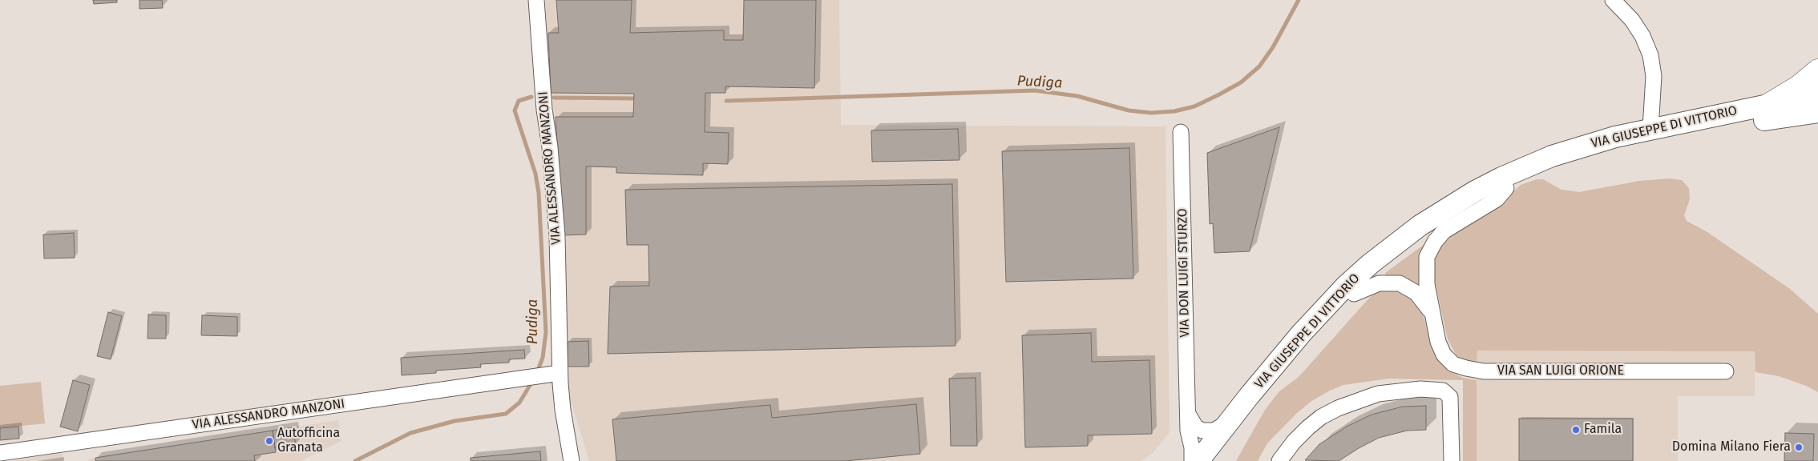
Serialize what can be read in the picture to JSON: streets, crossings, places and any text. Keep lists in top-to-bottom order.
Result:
{
  "streets": {
    "street": [
      "VIA GIUSEPPE DI VITTORIO",
      "VIA ALESSANDRO MANZONI",
      "VIA DON LUIGI STURZO",
      "VIA SAN LUIGI ORIONE"
    ]
  },
  "crossings": [
    ["VIA GIUSEPPE DI VITTORIO", "VIA SAN LUIGI ORIONE"]
  ],
  "water": ["Pudiga"],
  "places": ["Famila", "Autofficina Granata", "Domina Milano Fiera"]
}
